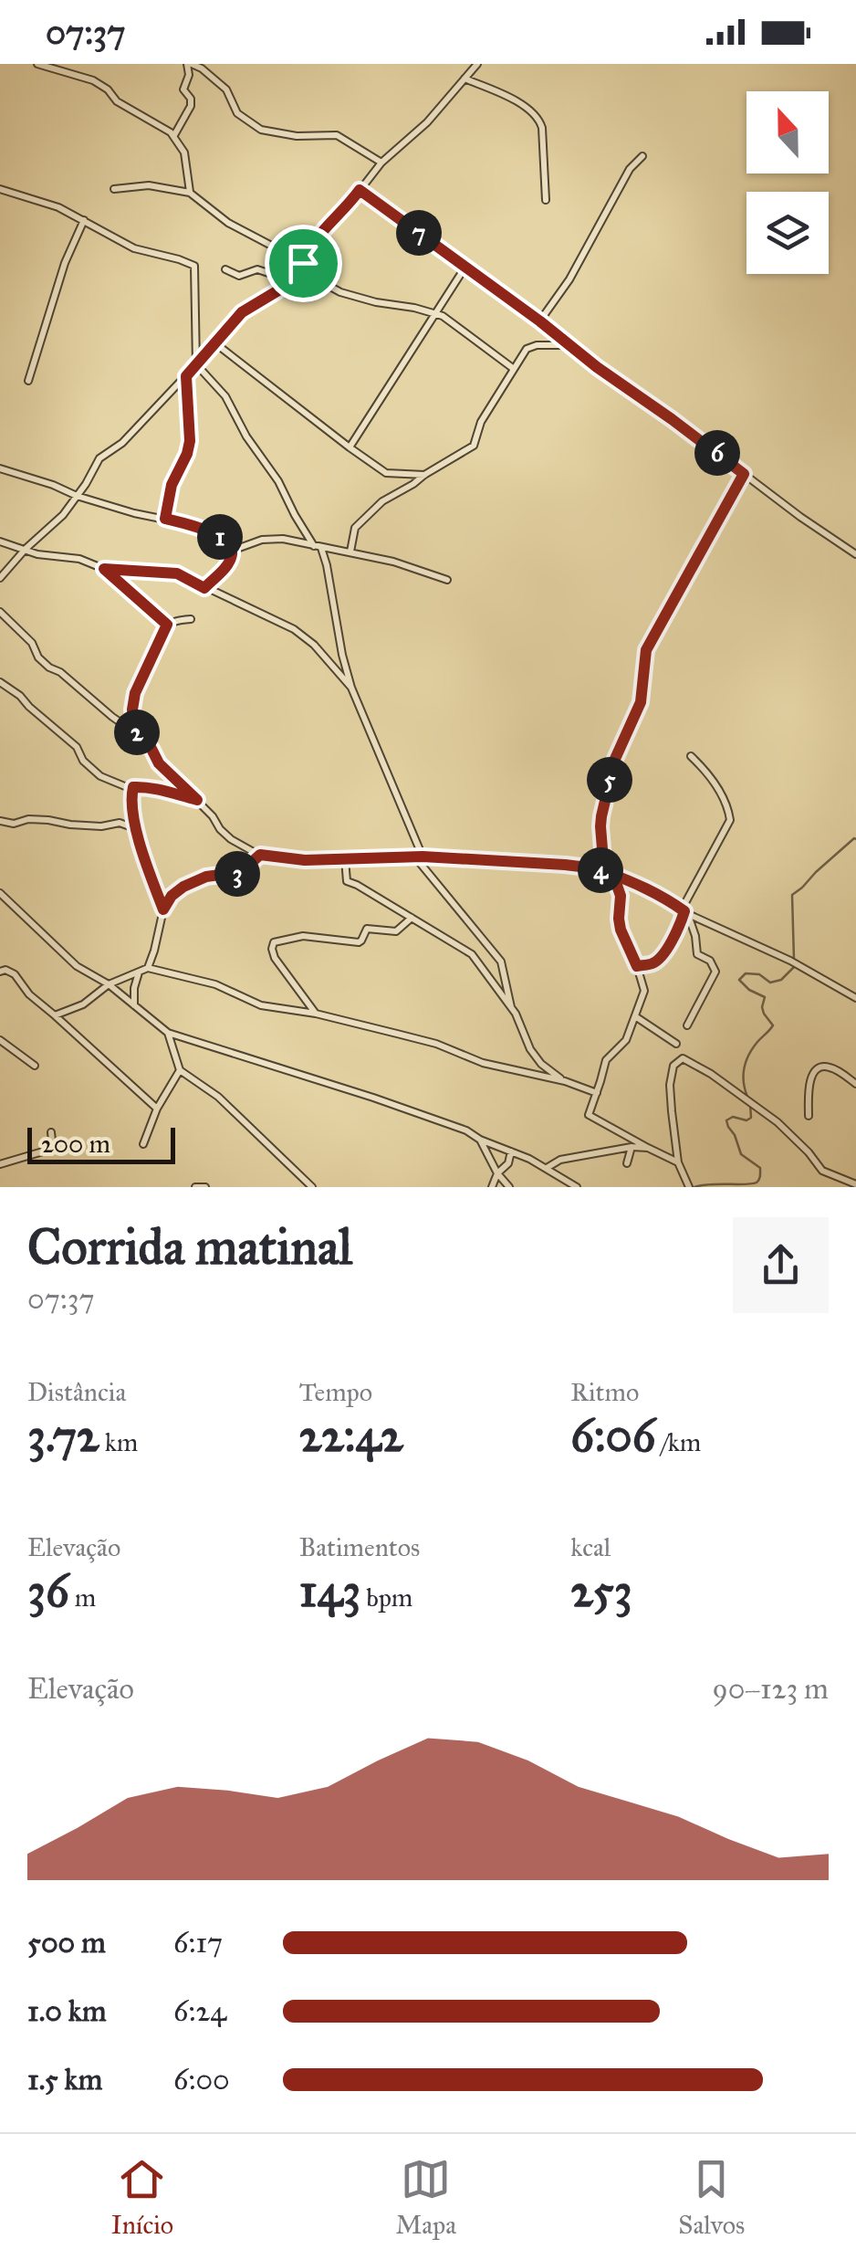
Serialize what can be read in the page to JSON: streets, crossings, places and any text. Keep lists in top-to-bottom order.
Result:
{
  "scale_bar": "200 m",
  "north": "top",
  "page": {
    "status": "07:37",
    "pins": [
      "7",
      "6",
      "1",
      "2",
      "5",
      "4",
      "3"
    ],
    "scale": "200 m",
    "heading": ["Corrida matinal", "07:37"],
    "stats": [
      ["Distância", "3.72 km"],
      ["Tempo", "22:42"],
      ["Ritmo", "6:06 /km"],
      ["Elevação", "36 m"],
      ["Batimentos", "143 bpm"],
      ["kcal", "253"]
    ],
    "chart": ["Elevação", "90–123 m"],
    "list": [
      {
        "name": "500 m",
        "note": "6:17"
      },
      {
        "name": "1.0 km",
        "note": "6:24"
      },
      {
        "name": "1.5 km",
        "note": "6:00"
      }
    ],
    "tabs": ["Início", "Mapa", "Salvos"]
  }
}
